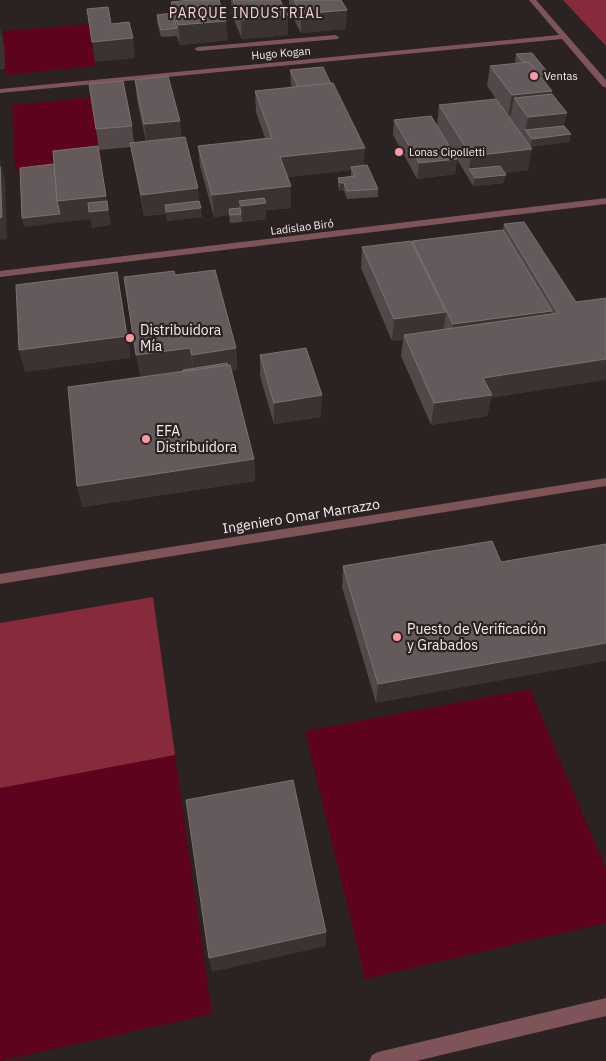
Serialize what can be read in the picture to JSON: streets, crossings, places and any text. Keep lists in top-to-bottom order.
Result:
{
  "streets": {
    "street": ["Hugo Kogan", "Ladislao Biró", "Ingeniero Omar Marrazzo"]
  },
  "districts": ["PARQUE INDUSTRIAL"],
  "places": [
    "Ventas",
    "Lonas Cipolletti",
    "Distribuidora Mía",
    "EFA Distribuidora",
    "Puesto de Verificación y Grabados"
  ]
}
